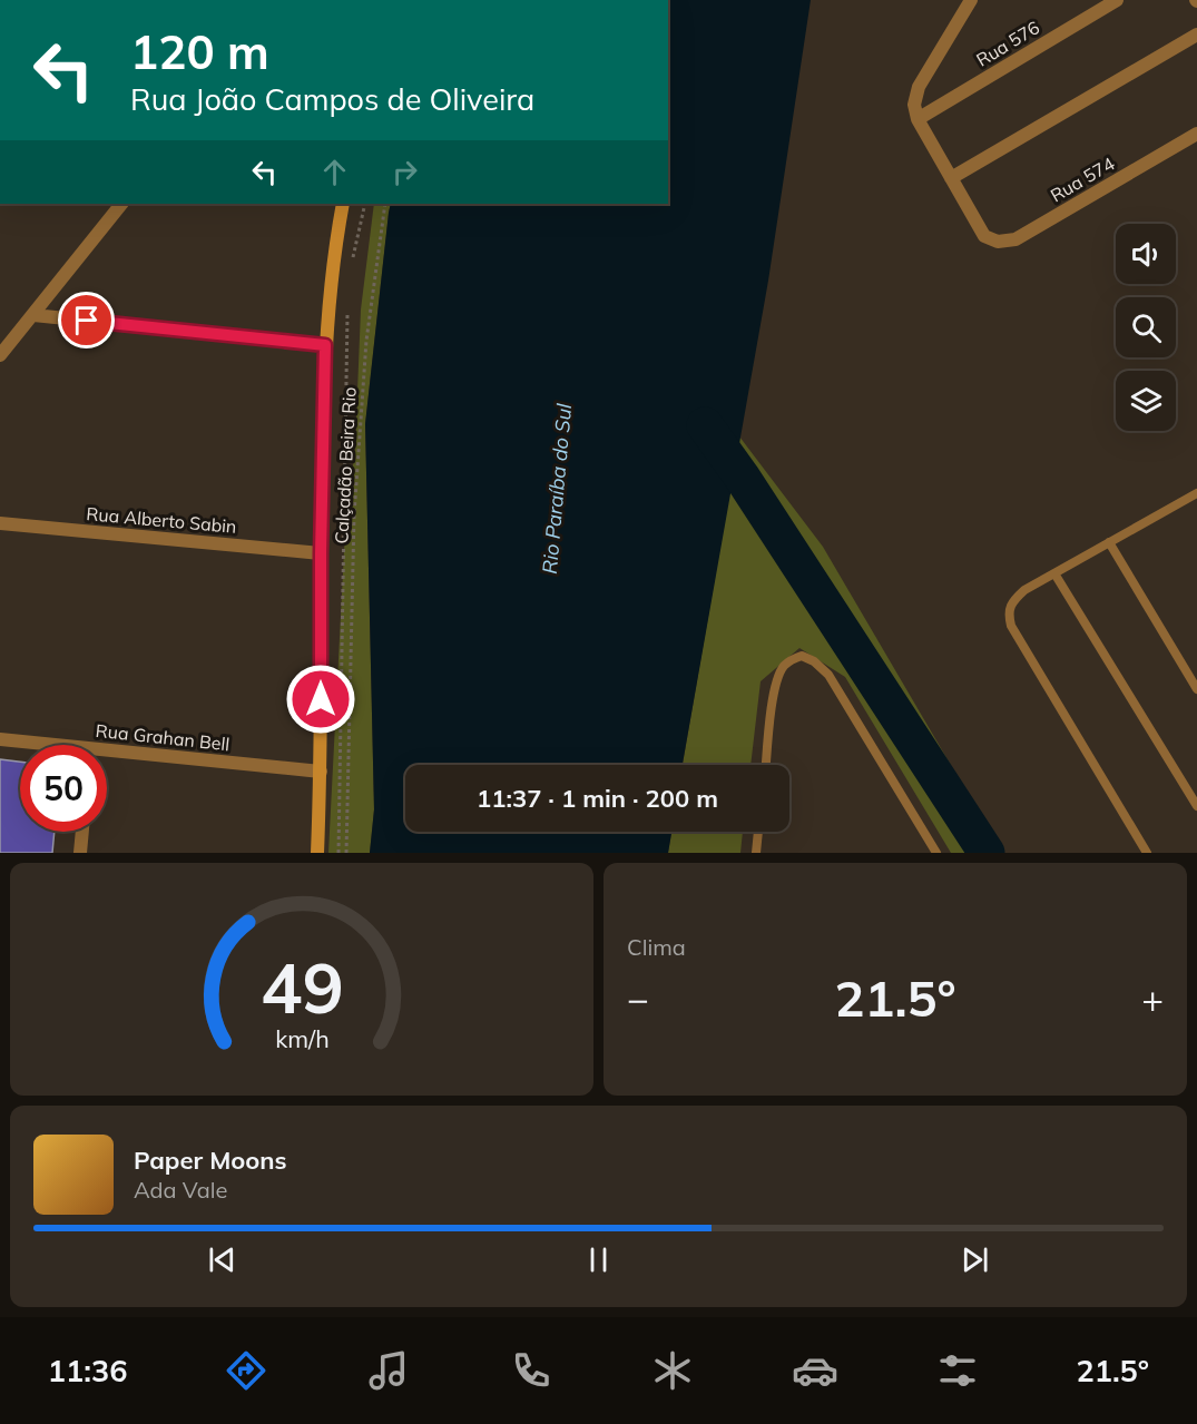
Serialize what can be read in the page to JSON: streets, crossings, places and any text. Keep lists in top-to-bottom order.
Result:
{
  "streets": {
    "street": [
      "Rua 576",
      "Rua 574",
      "Rua Alberto Sabin",
      "Rua Grahan Bell"
    ],
    "path": ["Calçadão Beira Rio"]
  },
  "water": ["Rio Paraíba do Sul"],
  "page": {
    "turn": ["120 m", "Rua João Campos de Oliveira"],
    "limit": "50",
    "trip": "11:37 · 1 min · 200 m",
    "tile": "Clima",
    "heat": ["−", "21.5°", "+"],
    "song": ["Paper Moons", "Ada Vale"],
    "tabs": ["11:36", "21.5°"],
    "gauge": ["49", "km/h"]
  }
}
